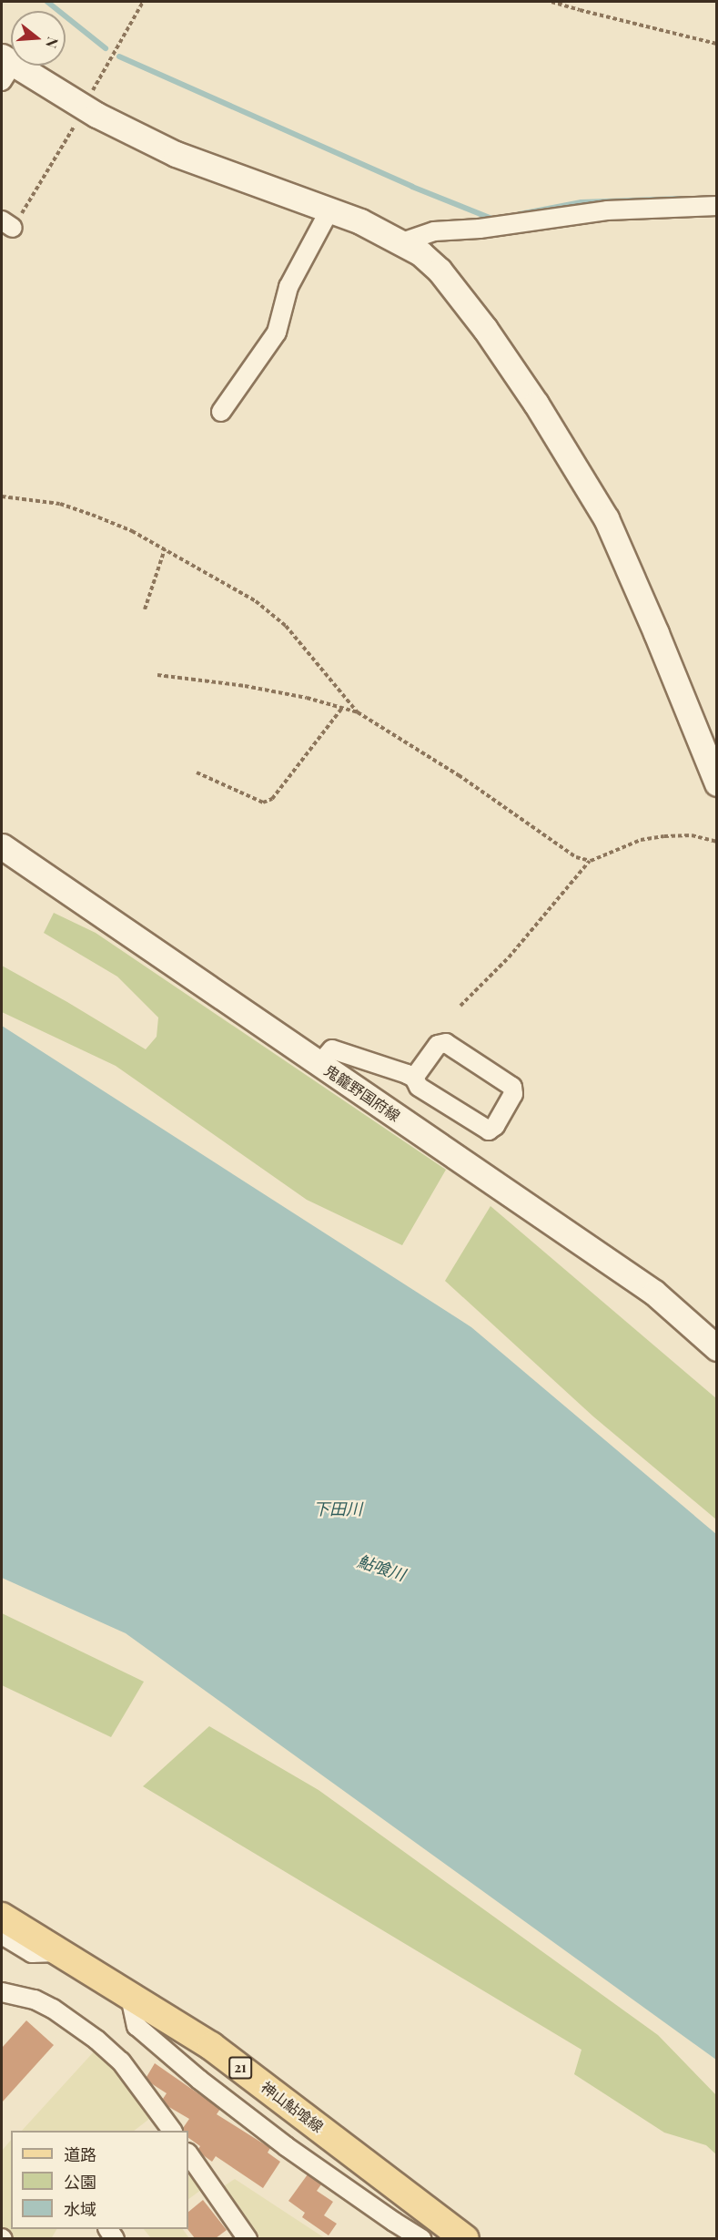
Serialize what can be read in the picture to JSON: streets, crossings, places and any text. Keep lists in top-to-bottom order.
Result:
{
  "streets": {
    "main road": ["21", "神山鮎喰線"],
    "street": ["鬼籠野国府線"]
  },
  "water": ["下田川", "鮎喰川"],
  "legend": ["道路", "公園", "水域"],
  "north": "right"
}
